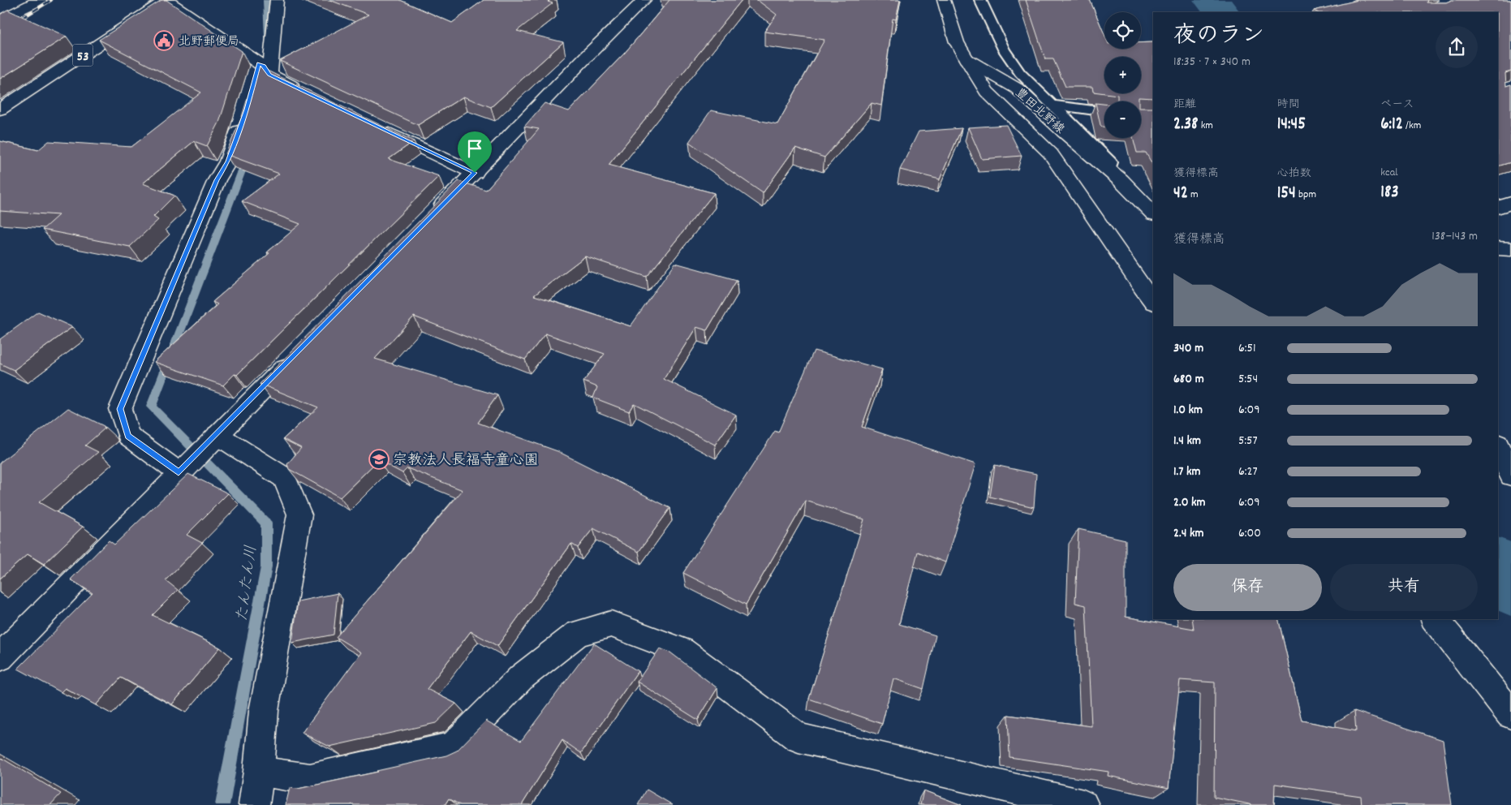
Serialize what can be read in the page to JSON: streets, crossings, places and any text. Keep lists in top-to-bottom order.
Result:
{
  "streets": {
    "street": ["53", "豊田北野線"]
  },
  "water": ["たんたん川"],
  "places": {
    "public building": ["北野郵便局"],
    "school or university": ["宗教法人長福寺童心園"]
  },
  "page": {
    "map_buttons": ["+", "−"],
    "heading": ["夜のラン", "18:35 · 7 × 340 m"],
    "stats": [
      ["距離", "2.38 km"],
      ["時間", "14:45"],
      ["ペース", "6:12 /km"],
      ["獲得標高", "42 m"],
      ["心拍数", "154 bpm"],
      ["kcal", "183"]
    ],
    "chart": ["獲得標高", "138–143 m"],
    "list": [
      {
        "name": "340 m",
        "note": "6:51"
      },
      {
        "name": "680 m",
        "note": "5:54"
      },
      {
        "name": "1.0 km",
        "note": "6:09"
      },
      {
        "name": "1.4 km",
        "note": "5:57"
      },
      {
        "name": "1.7 km",
        "note": "6:27"
      },
      {
        "name": "2.0 km",
        "note": "6:09"
      },
      {
        "name": "2.4 km",
        "note": "6:00"
      }
    ],
    "buttons": ["保存", "共有"]
  }
}
